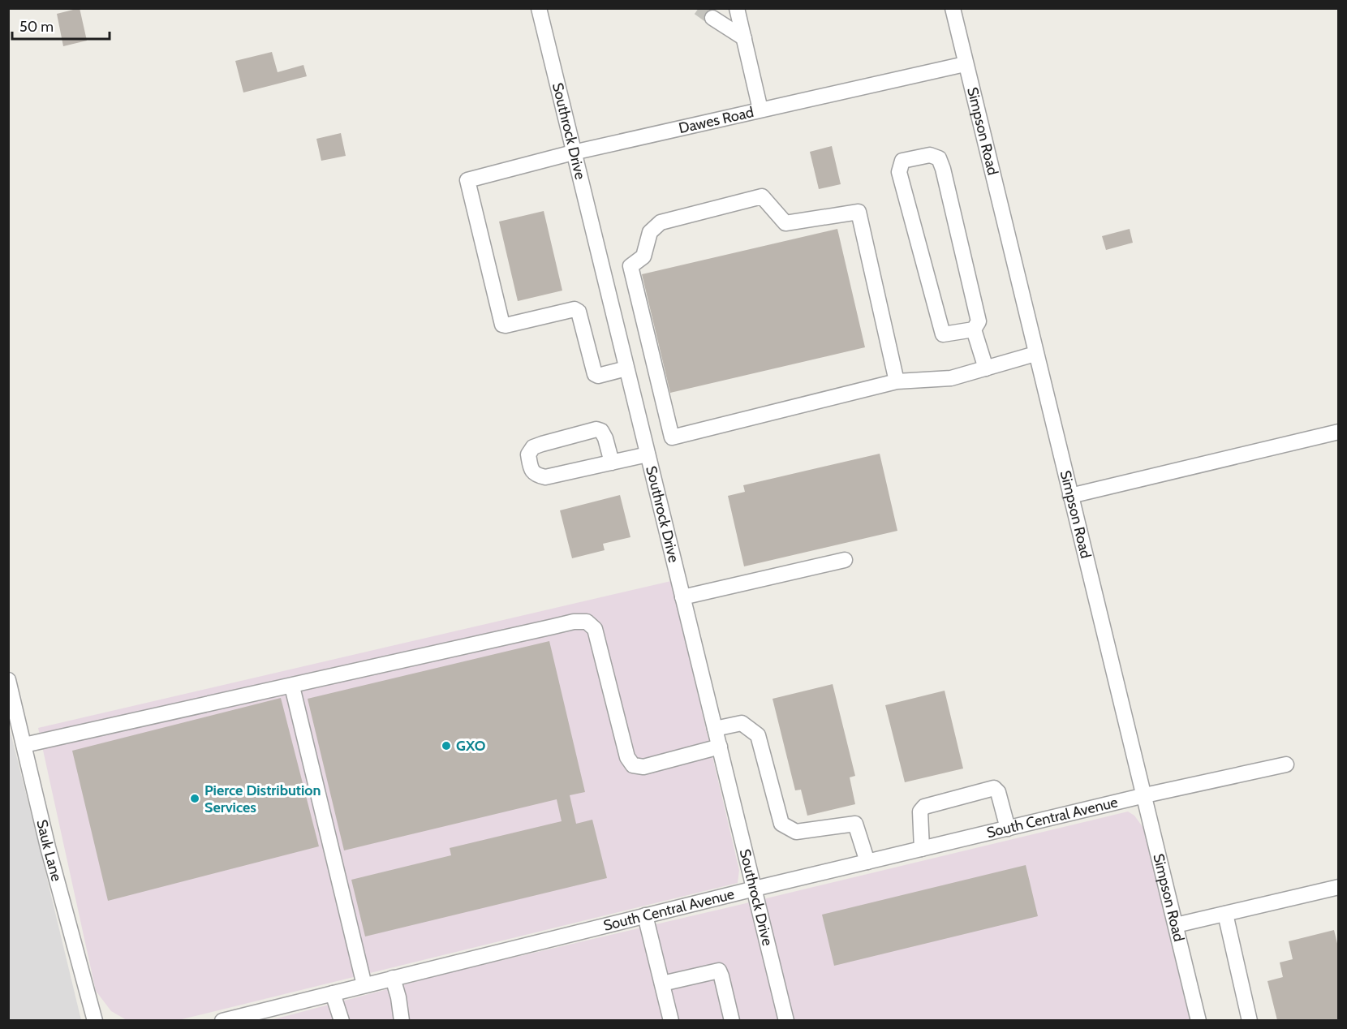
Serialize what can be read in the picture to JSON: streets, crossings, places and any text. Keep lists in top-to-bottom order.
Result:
{
  "streets": {
    "street": [
      "Dawes Road",
      "Southrock Drive",
      "Simpson Road",
      "South Central Avenue",
      "Sauk Lane"
    ]
  },
  "crossings": [
    ["Dawes Road", "Southrock Drive"],
    ["Dawes Road", "Simpson Road"],
    ["Southrock Drive", "South Central Avenue"],
    ["Simpson Road", "South Central Avenue"]
  ],
  "places": ["GXO", "Pierce Distribution Services"],
  "scale_bar": "50 m"
}
